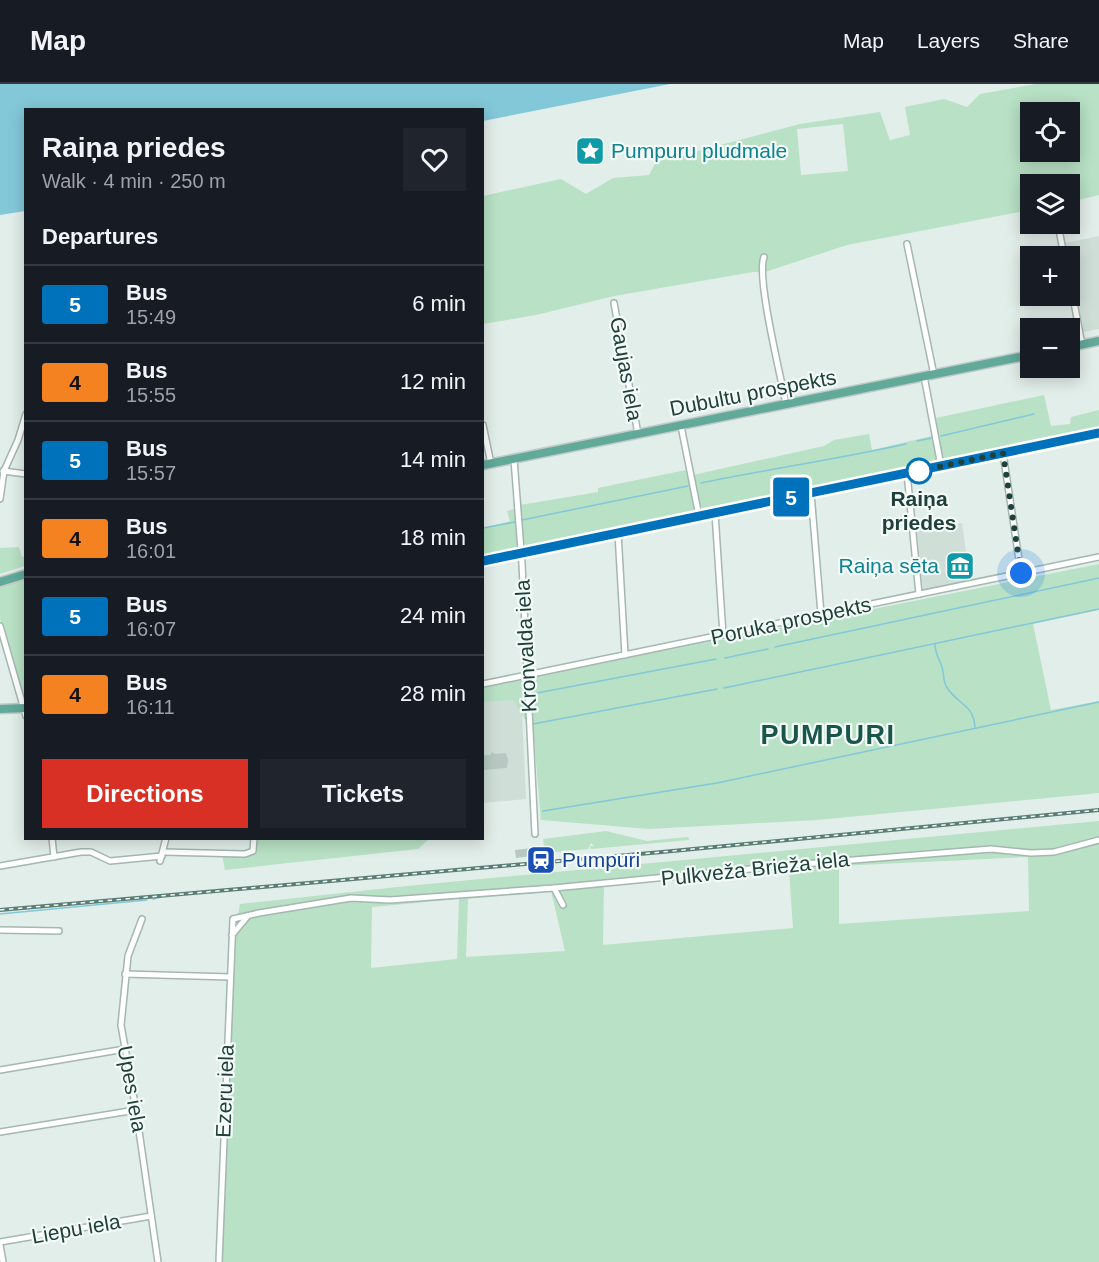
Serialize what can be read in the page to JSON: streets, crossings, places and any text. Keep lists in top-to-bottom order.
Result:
{
  "streets": {
    "main road": ["Dubultu prospekts"],
    "street": [
      "Gaujas iela",
      "Poruka prospekts",
      "Kronvalda iela",
      "Pulkveža Brieža iela",
      "Upes iela",
      "Ezeru iela",
      "Liepu iela"
    ]
  },
  "crossings": [
    ["Gaujas iela", "Dubultu prospekts"],
    ["Dubultu prospekts", "Kronvalda iela"],
    ["Poruka prospekts", "Kronvalda iela"],
    ["Pulkveža Brieža iela", "Ezeru iela"],
    ["Upes iela", "Liepu iela"]
  ],
  "districts": ["PUMPURI"],
  "places": {
    "place": ["Pumpuru pludmale"],
    "other": ["Raiņa priedes"],
    "museum": ["Raiņa sēta"],
    "station": ["Pumpuri"]
  },
  "lines": ["bus line 5"],
  "page": {
    "header": "Map",
    "nav": ["Map", "Layers", "Share"],
    "on_map": "5",
    "map_buttons": ["+", "−"],
    "heading": [
      ["Raiņa priedes", "Walk · 4 min · 250 m"],
      "Departures"
    ],
    "list": [
      {
        "mark": "5",
        "name": "Bus",
        "note": "15:49",
        "value": "6 min"
      },
      {
        "mark": "4",
        "name": "Bus",
        "note": "15:55",
        "value": "12 min"
      },
      {
        "mark": "5",
        "name": "Bus",
        "note": "15:57",
        "value": "14 min"
      },
      {
        "mark": "4",
        "name": "Bus",
        "note": "16:01",
        "value": "18 min"
      },
      {
        "mark": "5",
        "name": "Bus",
        "note": "16:07",
        "value": "24 min"
      },
      {
        "mark": "4",
        "name": "Bus",
        "note": "16:11",
        "value": "28 min"
      }
    ],
    "buttons": ["Directions", "Tickets"]
  }
}
